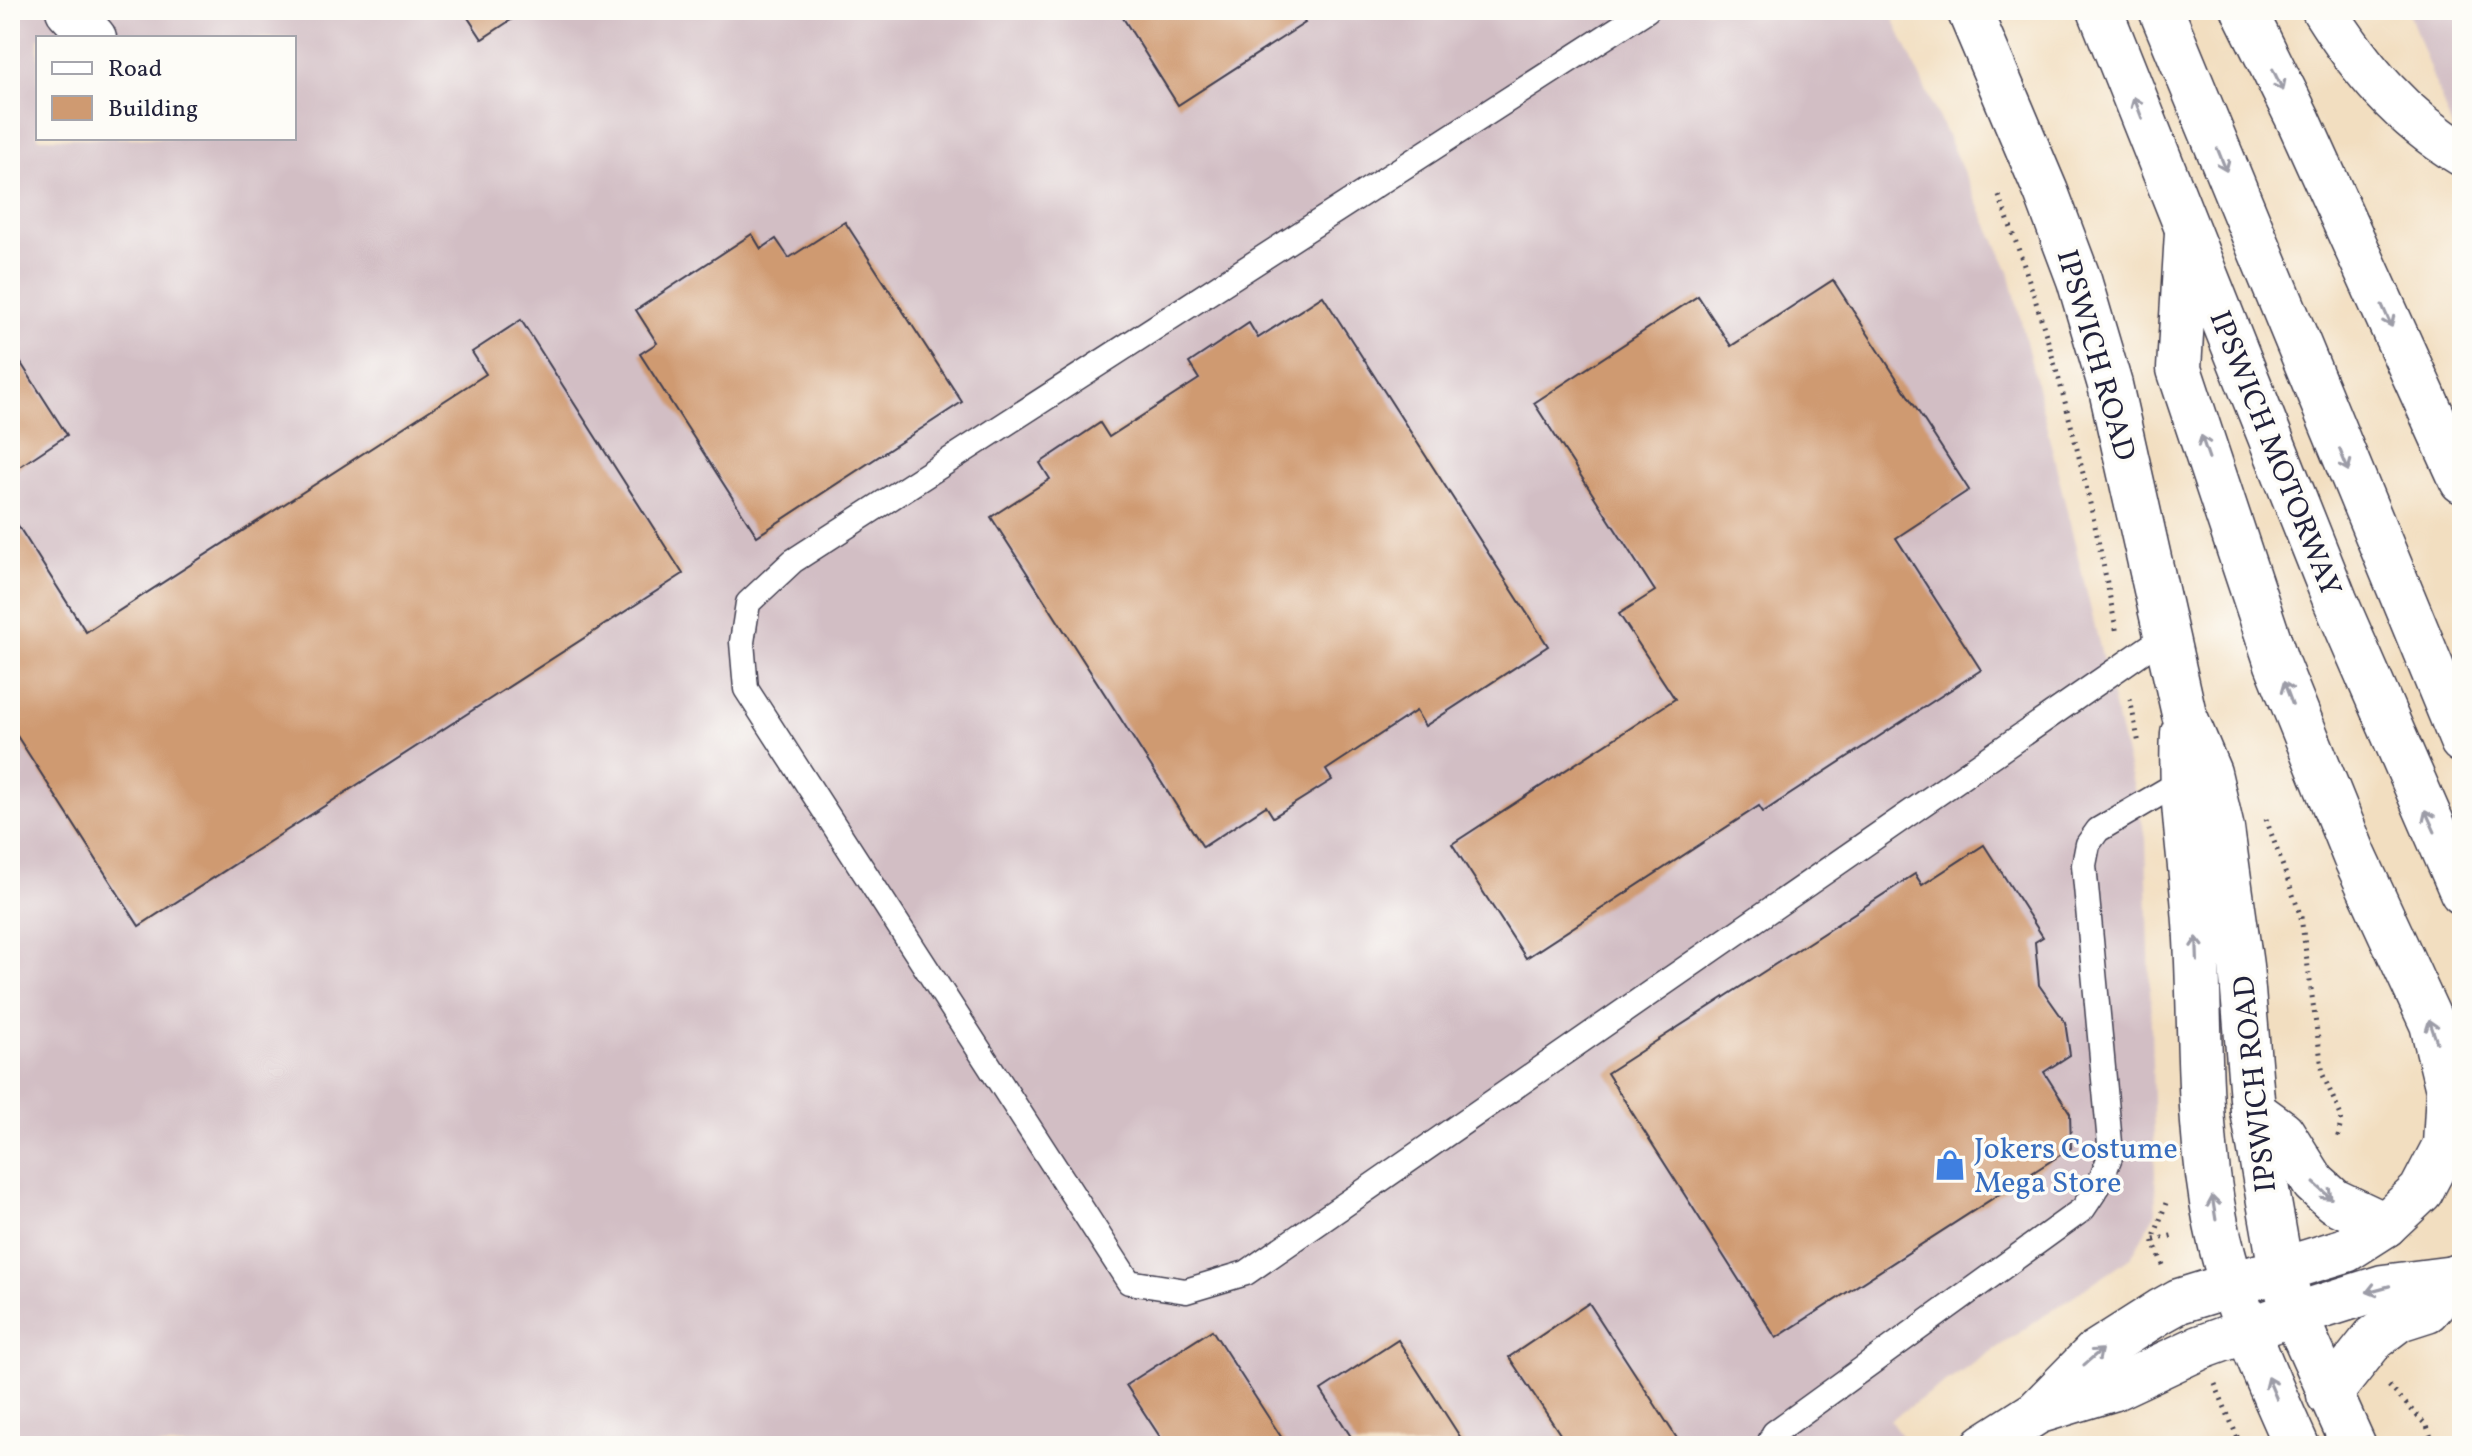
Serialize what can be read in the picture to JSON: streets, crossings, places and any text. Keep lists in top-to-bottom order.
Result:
{
  "streets": {
    "main road": ["IPSWICH ROAD", "IPSWICH MOTORWAY"]
  },
  "places": {
    "shop": ["Jokers Costume Mega Store"]
  },
  "legend": ["Road", "Building"]
}
